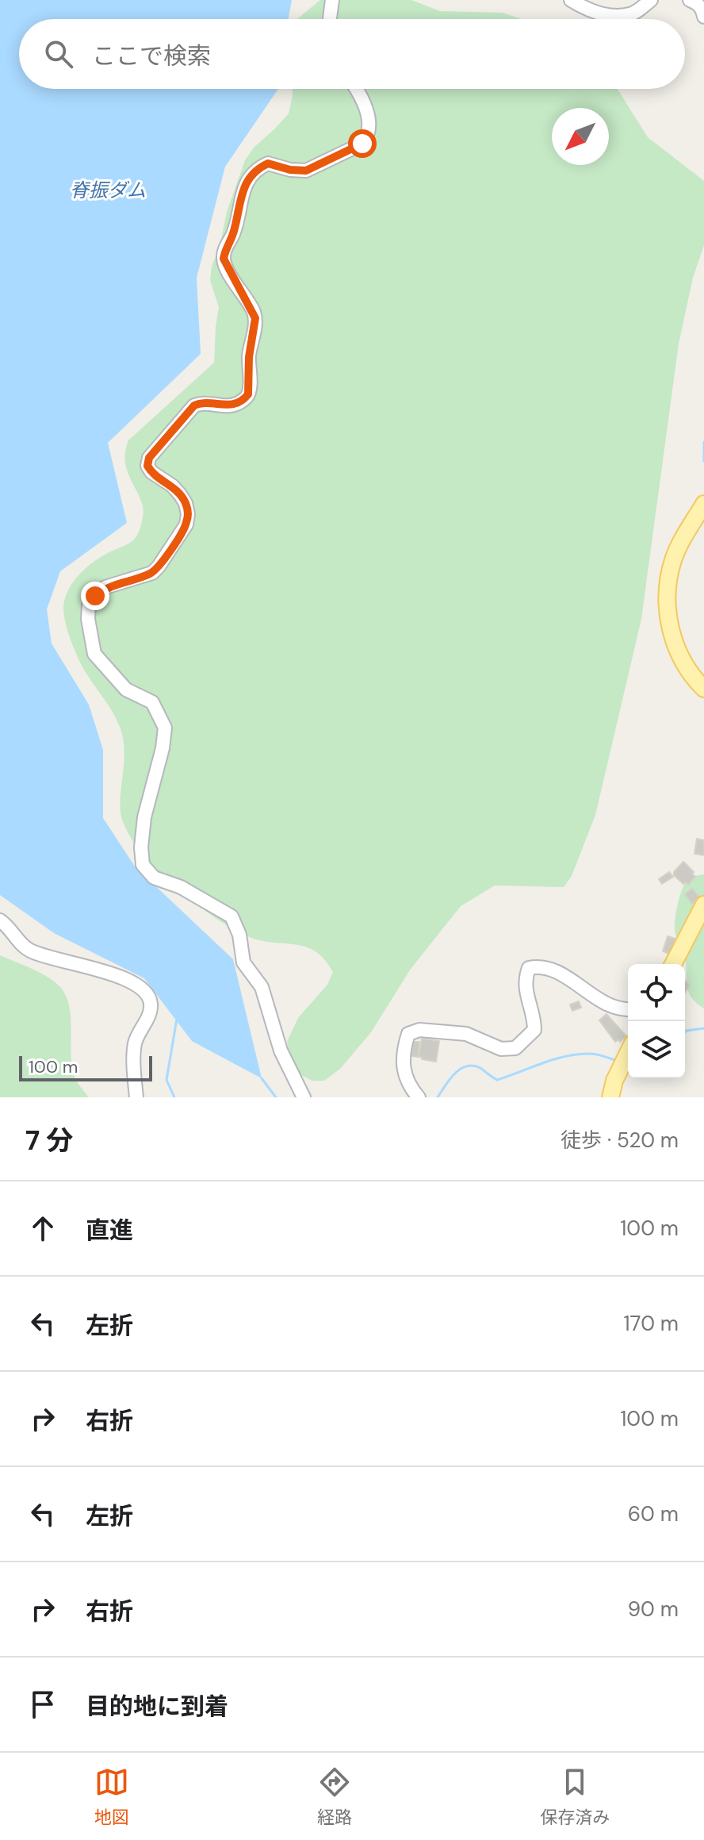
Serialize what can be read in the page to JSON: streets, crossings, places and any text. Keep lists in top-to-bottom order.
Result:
{
  "water": ["脊振ダム"],
  "scale_bar": "100 m",
  "north": "bottom left",
  "page": {
    "search": "ここで検索",
    "scale": "100 m",
    "heading": ["7 分", "徒歩 · 520 m"],
    "list": [
      ["直進", "100 m"],
      ["左折", "170 m"],
      ["右折", "100 m"],
      ["左折", "60 m"],
      ["右折", "90 m"],
      "目的地に到着"
    ],
    "nav": ["地図", "経路", "保存済み"]
  }
}
